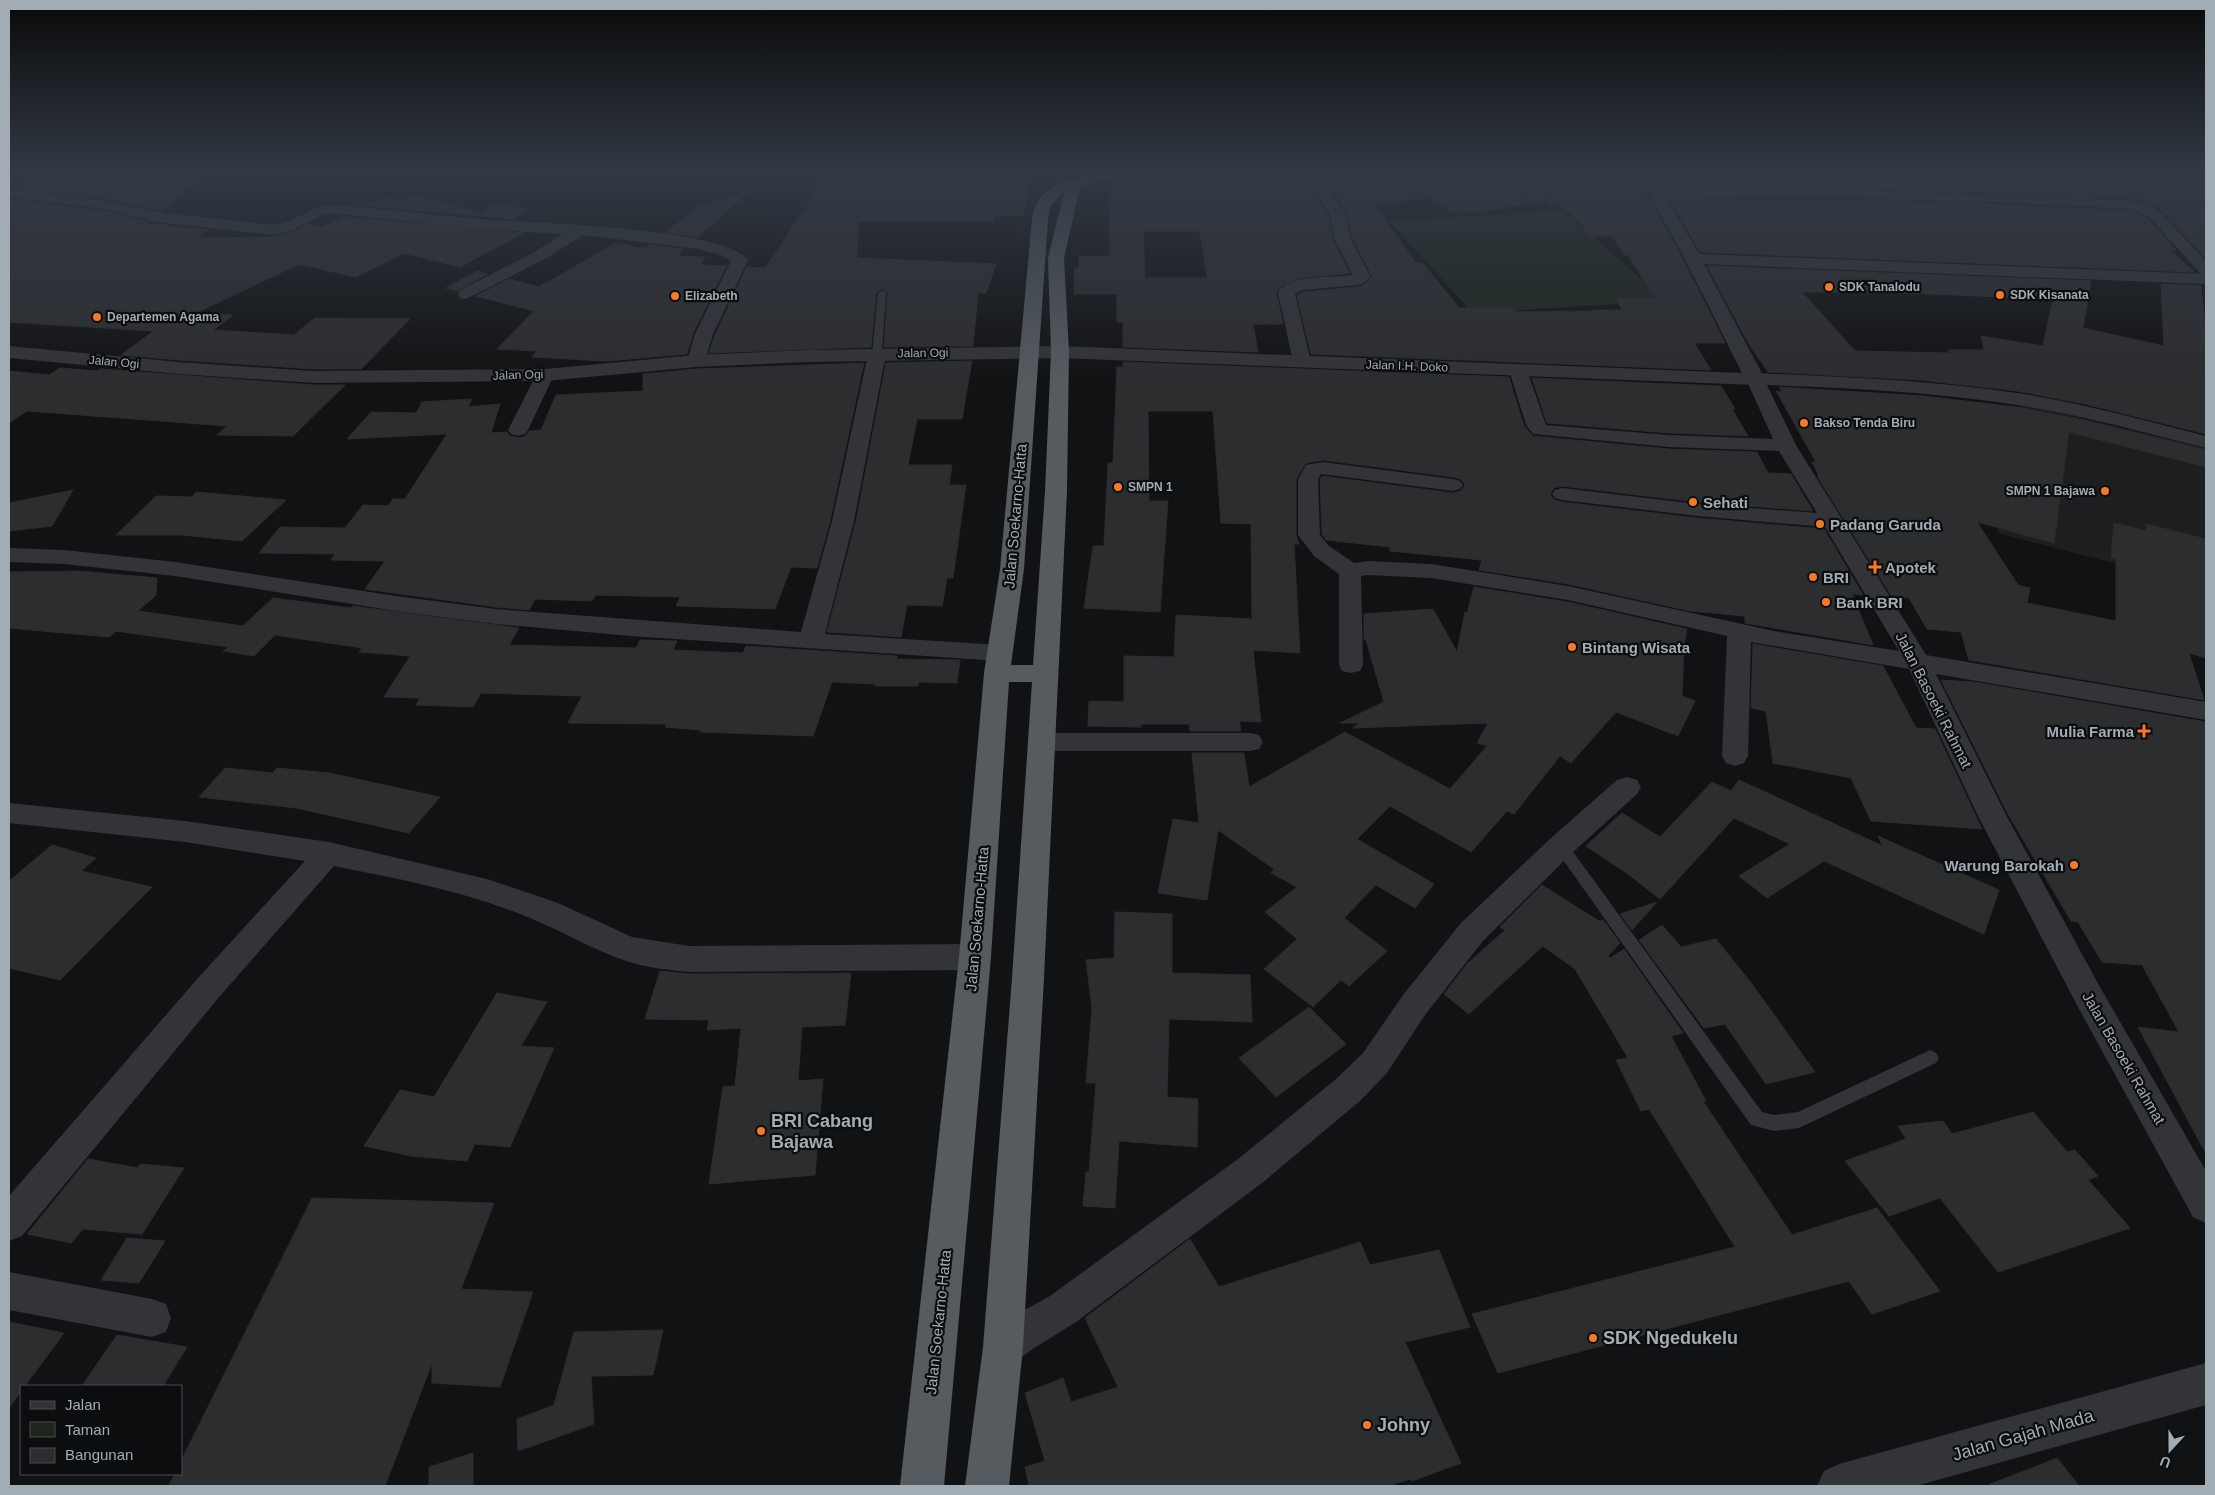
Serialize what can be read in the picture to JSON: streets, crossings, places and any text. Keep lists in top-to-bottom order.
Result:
{
  "streets": {
    "highway": ["Jalan Soekarno-Hatta"],
    "street": [
      "Jalan Ogi",
      "Jalan I.H. Doko",
      "Jalan Basoeki Rahmat",
      "Jalan Gajah Mada"
    ]
  },
  "crossings": [
    ["Jalan Ogi", "Jalan Soekarno-Hatta"],
    ["Jalan I.H. Doko", "Jalan Basoeki Rahmat"]
  ],
  "places": {
    "other": [
      "SDK Tanalodu",
      "SDK Kisanata",
      "Elizabeth",
      "Departemen Agama",
      "Bakso Tenda Biru",
      "SMPN 1",
      "SMPN 1 Bajawa",
      "Sehati",
      "Padang Garuda",
      "BRI",
      "Bank BRI",
      "Bintang Wisata",
      "Warung Barokah",
      "BRI Cabang Bajawa",
      "SDK Ngedukelu",
      "Johny"
    ],
    "health": ["Apotek", "Mulia Farma"]
  },
  "legend": ["Jalan", "Taman", "Bangunan"],
  "north": "bottom"
}
